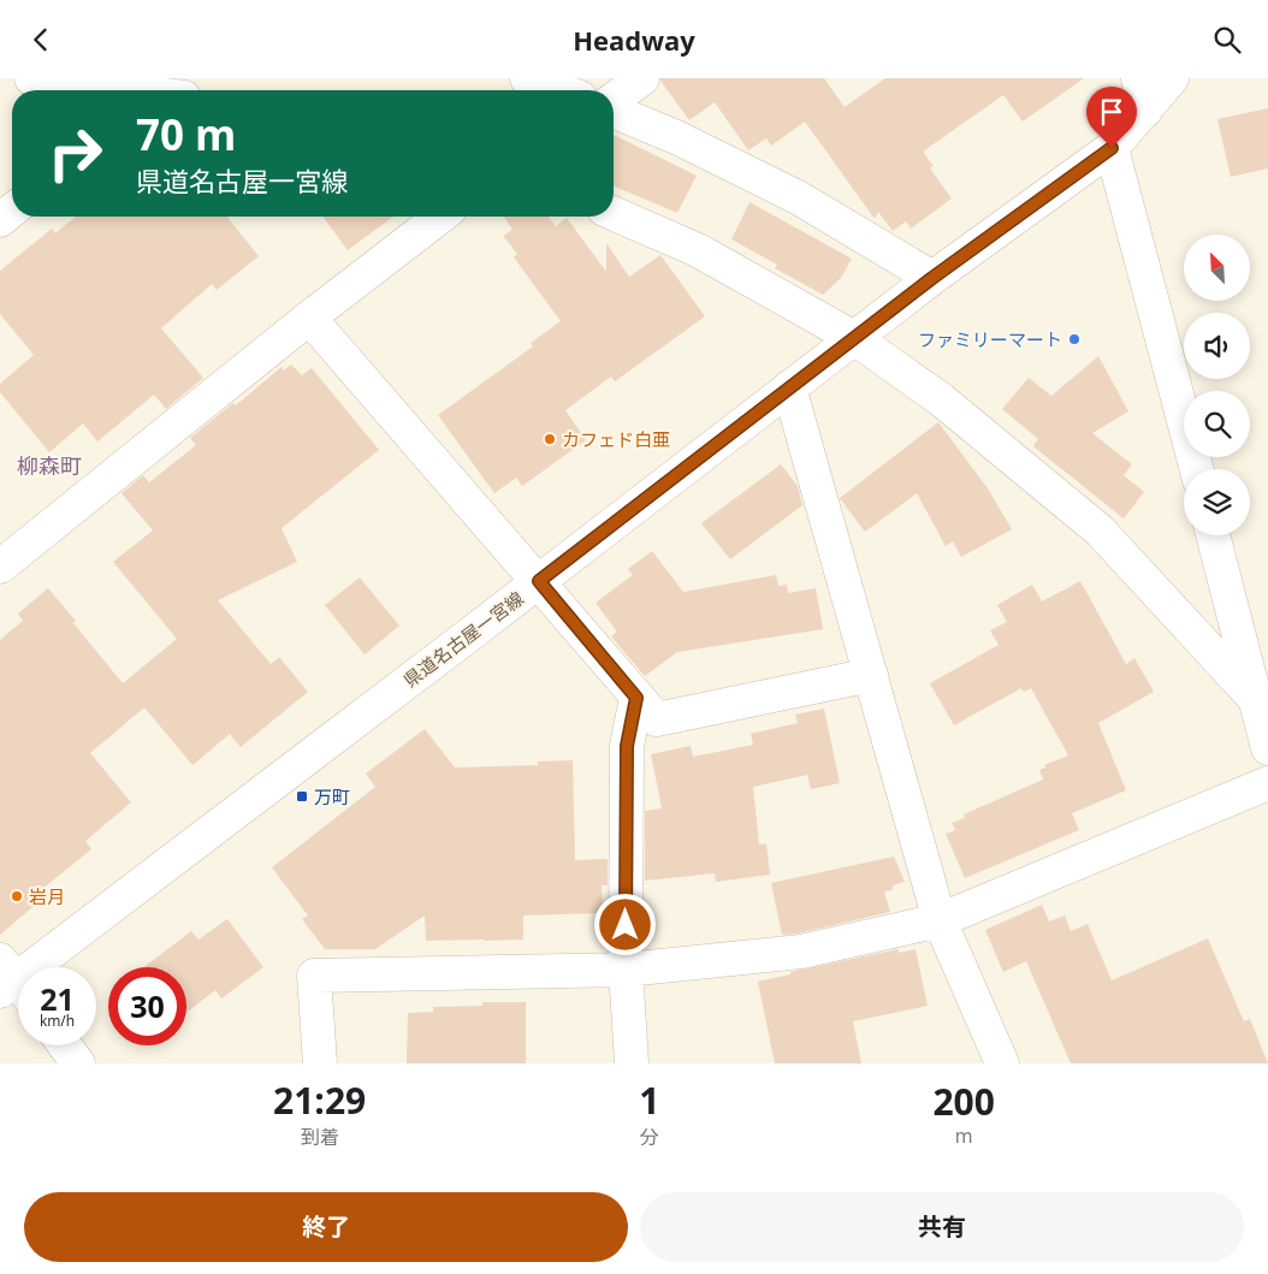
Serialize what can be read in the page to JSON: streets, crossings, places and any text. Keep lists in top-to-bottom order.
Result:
{
  "streets": {
    "street": ["県道名古屋一宮線"]
  },
  "districts": ["柳森町"],
  "places": {
    "other": ["ファミリーマート", "カフェド白亜", "岩月"],
    "transit": ["万町"]
  },
  "north": "top left",
  "page": {
    "header": "Headway",
    "turn": ["70 m", "県道名古屋一宮線"],
    "speed": "21 km/h",
    "limit": "30",
    "eta": [
      "21:29",
      "到着",
      "1",
      "分",
      "200",
      "m"
    ],
    "buttons": ["終了", "共有"]
  }
}
